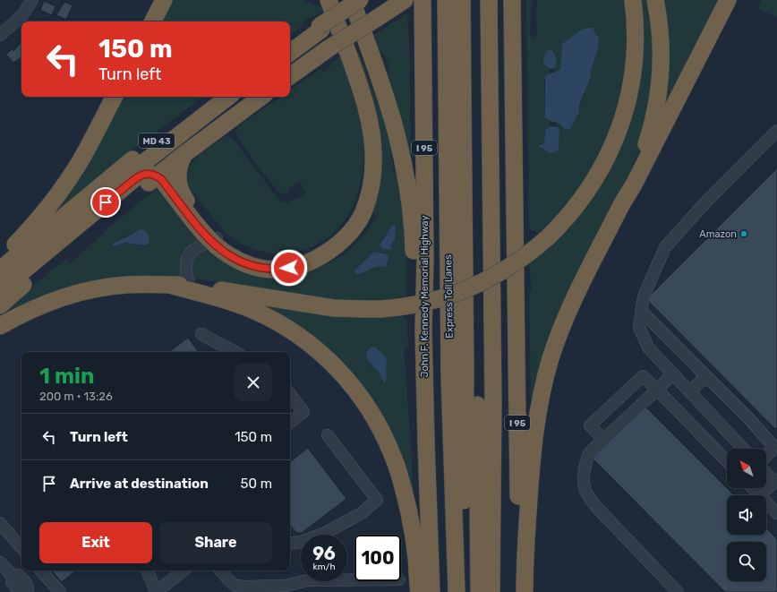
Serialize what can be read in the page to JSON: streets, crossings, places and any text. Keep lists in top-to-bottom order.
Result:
{
  "streets": {
    "highway": [
      "MD 43",
      "I 95",
      "John F. Kennedy Memorial Highway",
      "Express Toll Lanes"
    ]
  },
  "places": ["Amazon"],
  "north": "top left",
  "page": {
    "turn": ["150 m", "Turn left"],
    "heading": ["1 min", "200 m · 13:26"],
    "list": [
      {
        "name": "Turn left",
        "value": "150 m"
      },
      {
        "name": "Arrive at destination",
        "value": "50 m"
      }
    ],
    "buttons": ["Exit", "Share"],
    "speed": "96 km/h",
    "limit": "100"
  }
}
